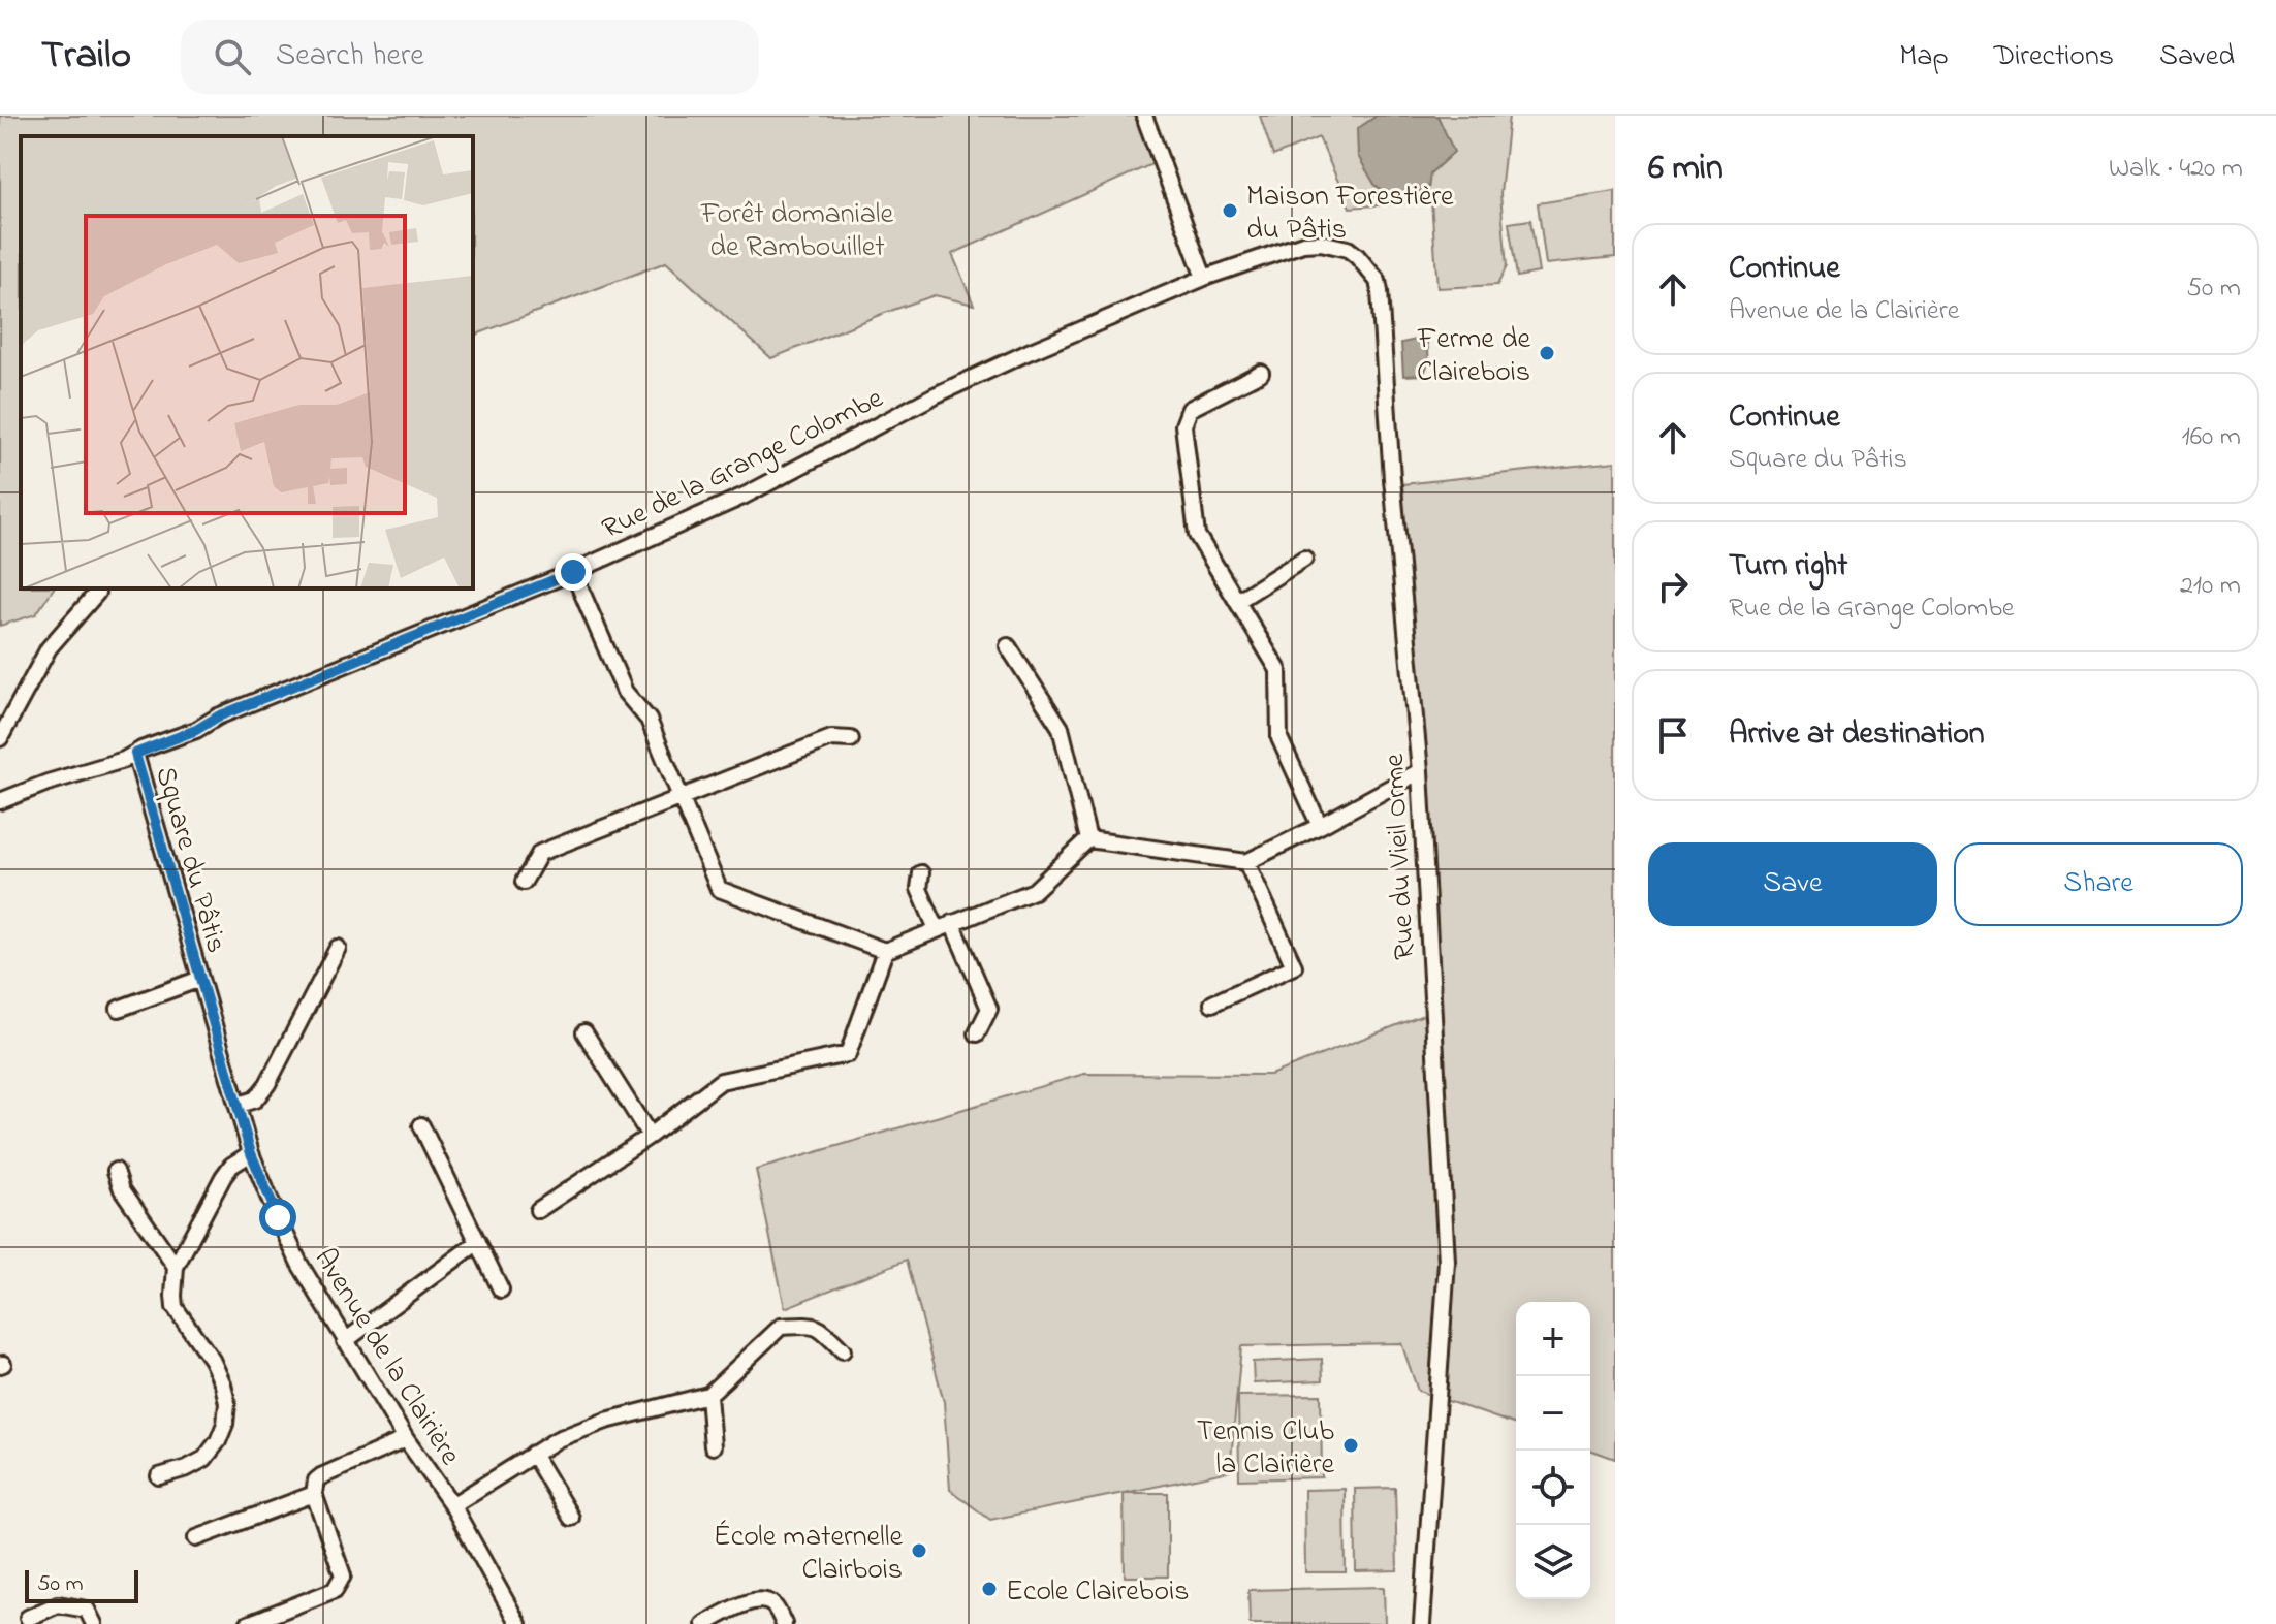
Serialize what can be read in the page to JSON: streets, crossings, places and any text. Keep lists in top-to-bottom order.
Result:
{
  "streets": {
    "street": [
      "Rue de la Grange Colombe",
      "Rue du Vieil Orme",
      "Square du Pâtis",
      "Avenue de la Clairière"
    ]
  },
  "crossings": [
    ["Rue de la Grange Colombe", "Rue du Vieil Orme"],
    ["Rue de la Grange Colombe", "Square du Pâtis"],
    ["Square du Pâtis", "Avenue de la Clairière"]
  ],
  "parks": ["Forêt domaniale de Rambouillet"],
  "places": [
    "Maison Forestière du Pâtis",
    "Ferme de Clairebois",
    "Tennis Club la Clairière",
    "École maternelle Clairbois",
    "Ecole Clairebois"
  ],
  "scale_bar": "50 m",
  "page": {
    "header": "Trailo",
    "search": "Search here",
    "nav": ["Map", "Directions", "Saved"],
    "heading": ["6 min", "Walk · 420 m"],
    "list": [
      ["Continue", "Avenue de la Clairière", "50 m"],
      ["Continue", "Square du Pâtis", "160 m"],
      ["Turn right", "Rue de la Grange Colombe", "210 m"],
      "Arrive at destination"
    ],
    "buttons": ["Save", "Share"],
    "map_buttons": ["+", "−"],
    "scale": "50 m"
  }
}
